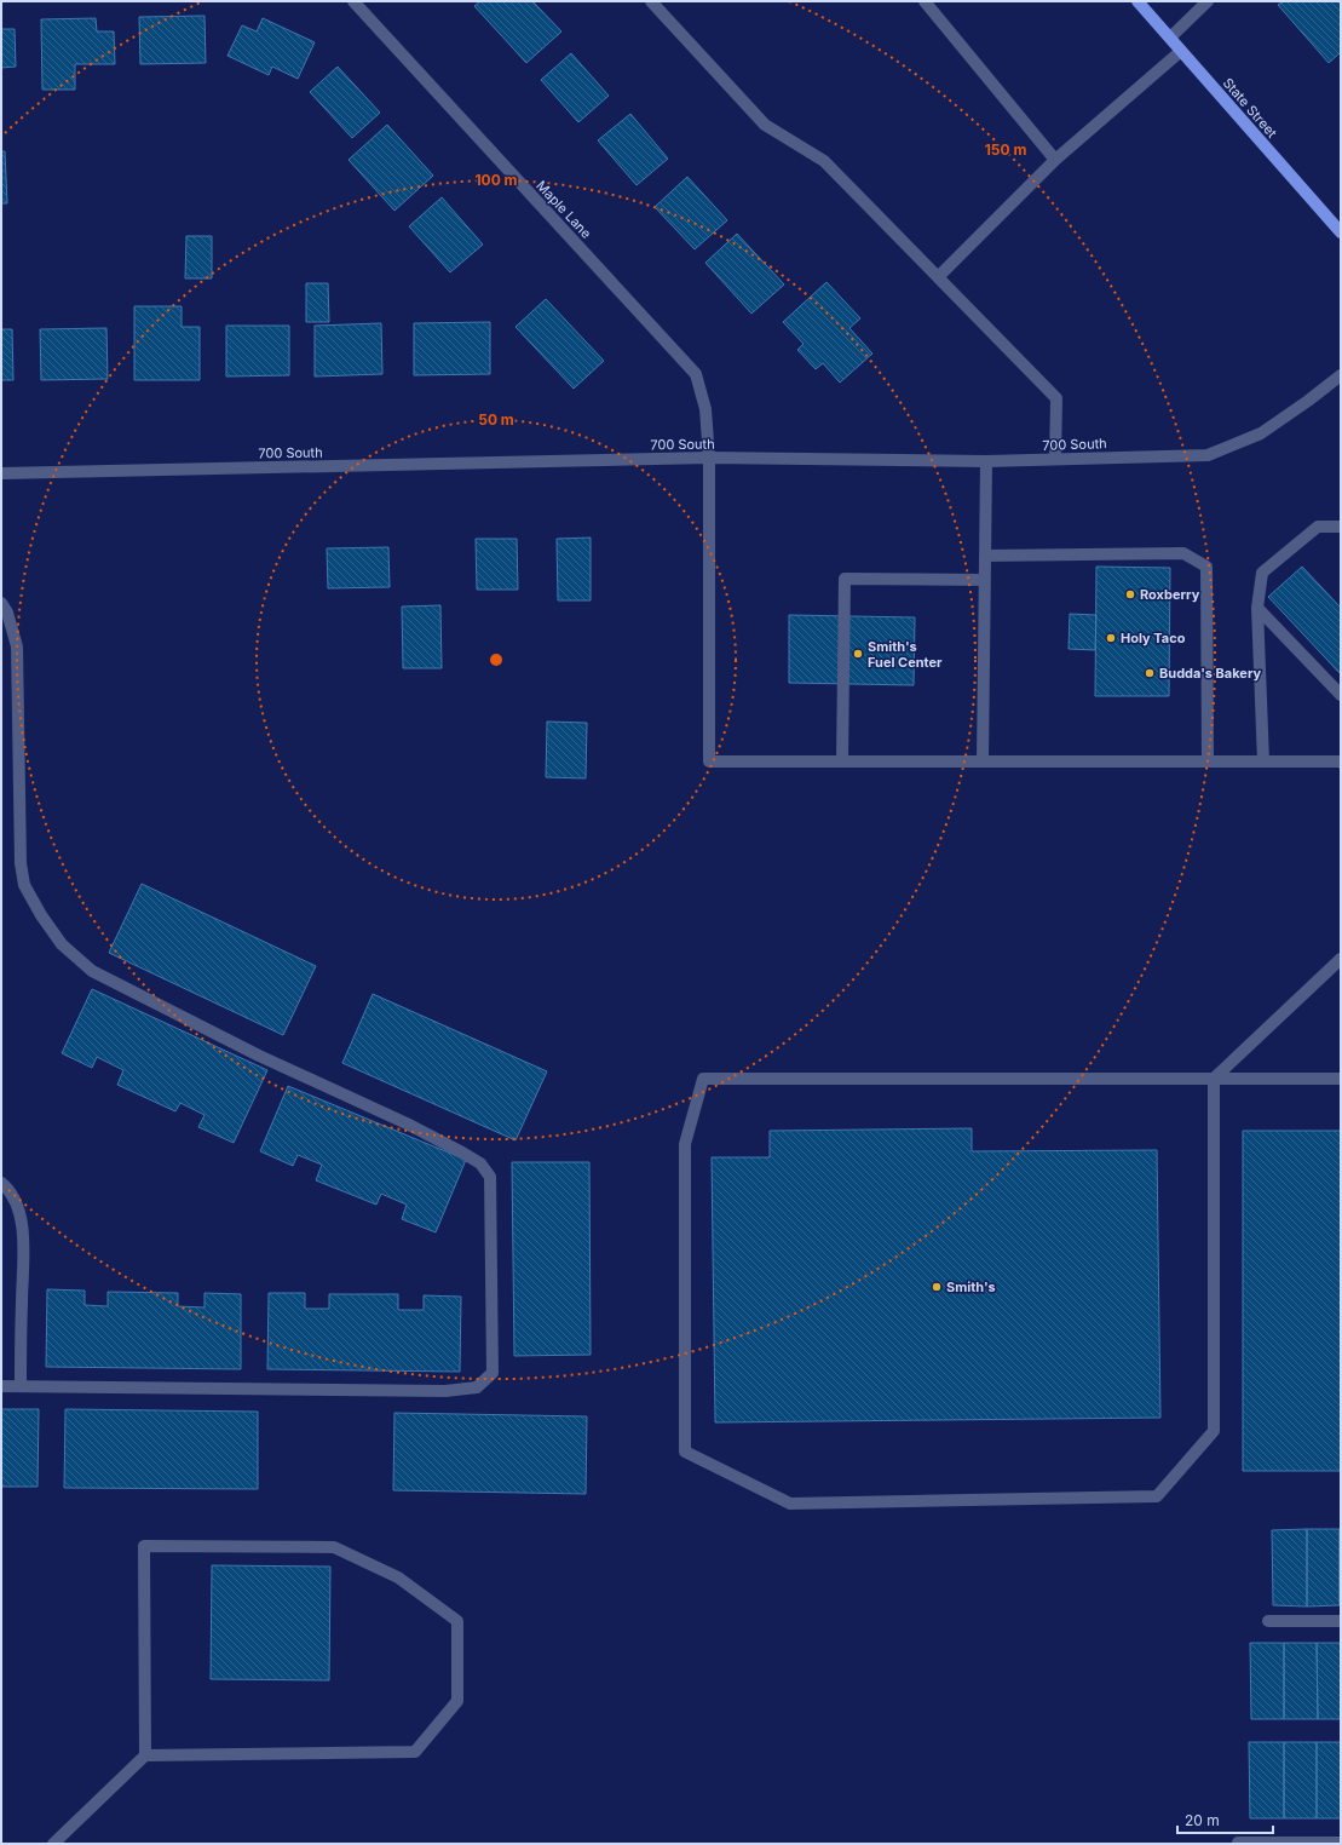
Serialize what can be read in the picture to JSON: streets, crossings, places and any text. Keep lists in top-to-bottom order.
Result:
{
  "streets": {
    "main road": ["State Street"],
    "street": ["Maple Lane", "700 South"]
  },
  "crossings": [
    ["Maple Lane", "700 South"]
  ],
  "places": [
    "Roxberry",
    "Holy Taco",
    "Smith's Fuel Center",
    "Budda's Bakery",
    "Smith's"
  ],
  "scale_bar": "20 m",
  "rings": ["150 m", "100 m", "50 m"]
}
